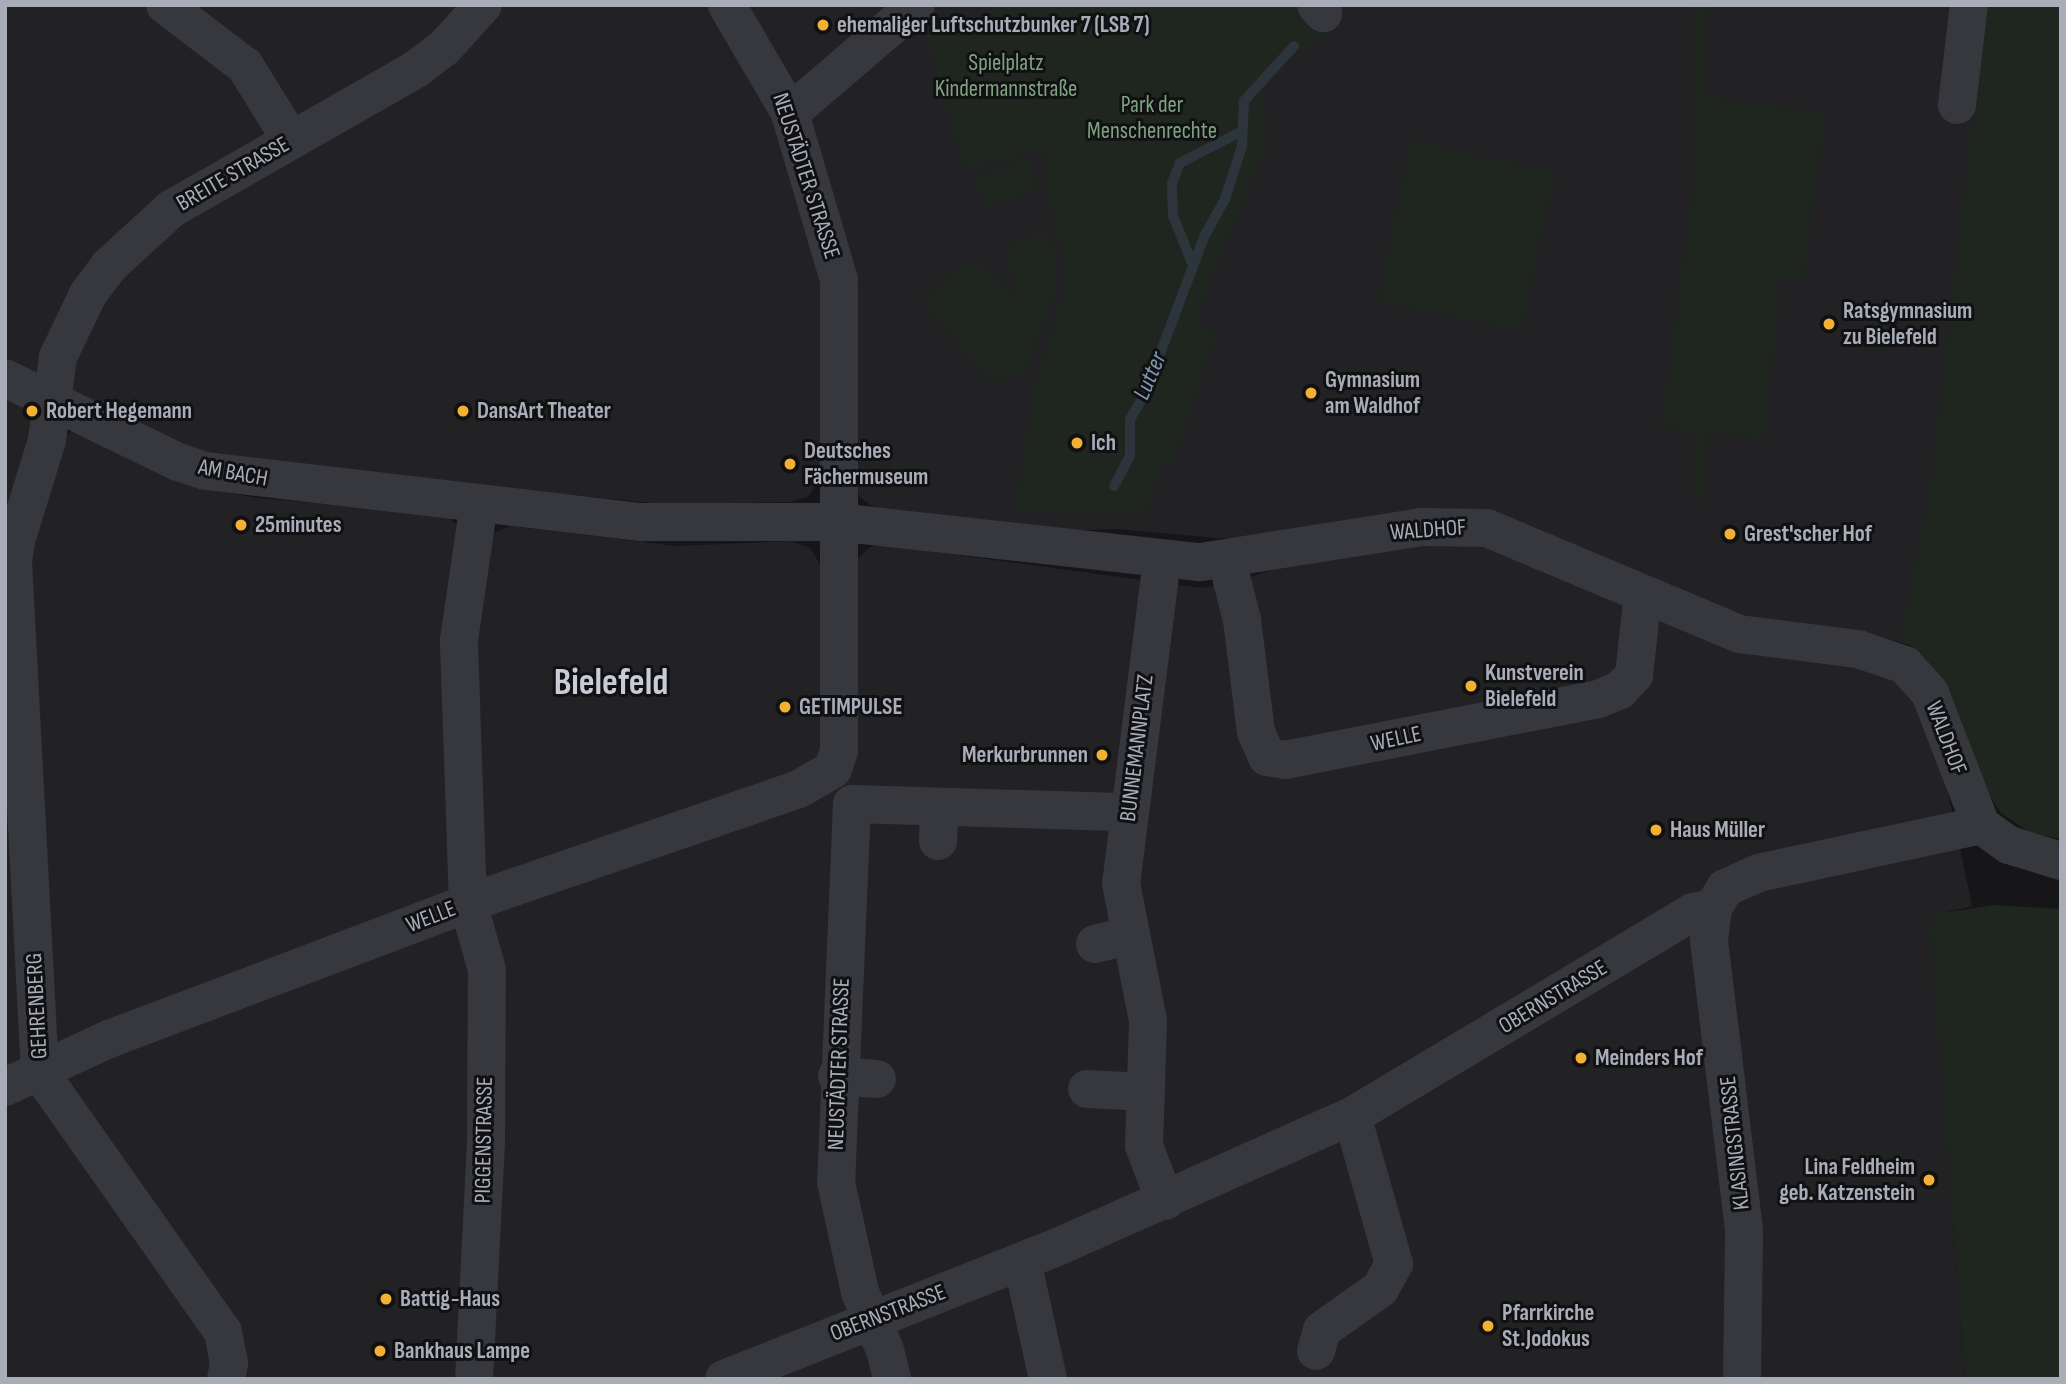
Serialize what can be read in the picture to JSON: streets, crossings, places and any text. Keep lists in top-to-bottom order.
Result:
{
  "streets": {
    "street": [
      "BREITE STRASSE",
      "NEUSTÄDTER STRASSE",
      "AM BACH",
      "WALDHOF",
      "WELLE",
      "BUNNEMANNPLATZ",
      "OBERNSTRASSE",
      "GEHRENBERG",
      "PIGGENSTRASSE",
      "KLASINGSTRASSE"
    ]
  },
  "crossings": [
    ["BREITE STRASSE", "AM BACH"],
    ["BREITE STRASSE", "GEHRENBERG"],
    ["NEUSTÄDTER STRASSE", "AM BACH"],
    ["NEUSTÄDTER STRASSE", "WALDHOF"],
    ["NEUSTÄDTER STRASSE", "WELLE"],
    ["NEUSTÄDTER STRASSE", "OBERNSTRASSE"],
    ["AM BACH", "WALDHOF"],
    ["AM BACH", "GEHRENBERG"],
    ["WALDHOF", "WELLE"],
    ["WALDHOF", "BUNNEMANNPLATZ"],
    ["WALDHOF", "OBERNSTRASSE"],
    ["WELLE", "GEHRENBERG"],
    ["WELLE", "PIGGENSTRASSE"],
    ["BUNNEMANNPLATZ", "OBERNSTRASSE"],
    ["OBERNSTRASSE", "KLASINGSTRASSE"]
  ],
  "districts": ["Bielefeld"],
  "water": ["Lutter"],
  "parks": ["Spielplatz Kindermannstraße", "Park der Menschenrechte"],
  "places": [
    "ehemaliger Luftschutzbunker 7 (LSB 7)",
    "Ratsgymnasium zu Bielefeld",
    "Gymnasium am Waldhof",
    "Robert Hegemann",
    "DansArt Theater",
    "Ich",
    "Deutsches Fächermuseum",
    "25minutes",
    "Grest'scher Hof",
    "Kunstverein Bielefeld",
    "GETIMPULSE",
    "Merkurbrunnen",
    "Haus Müller",
    "Meinders Hof",
    "Lina Feldheim geb. Katzenstein",
    "Battig-Haus",
    "Pfarrkirche St.Jodokus",
    "Bankhaus Lampe"
  ]
}
